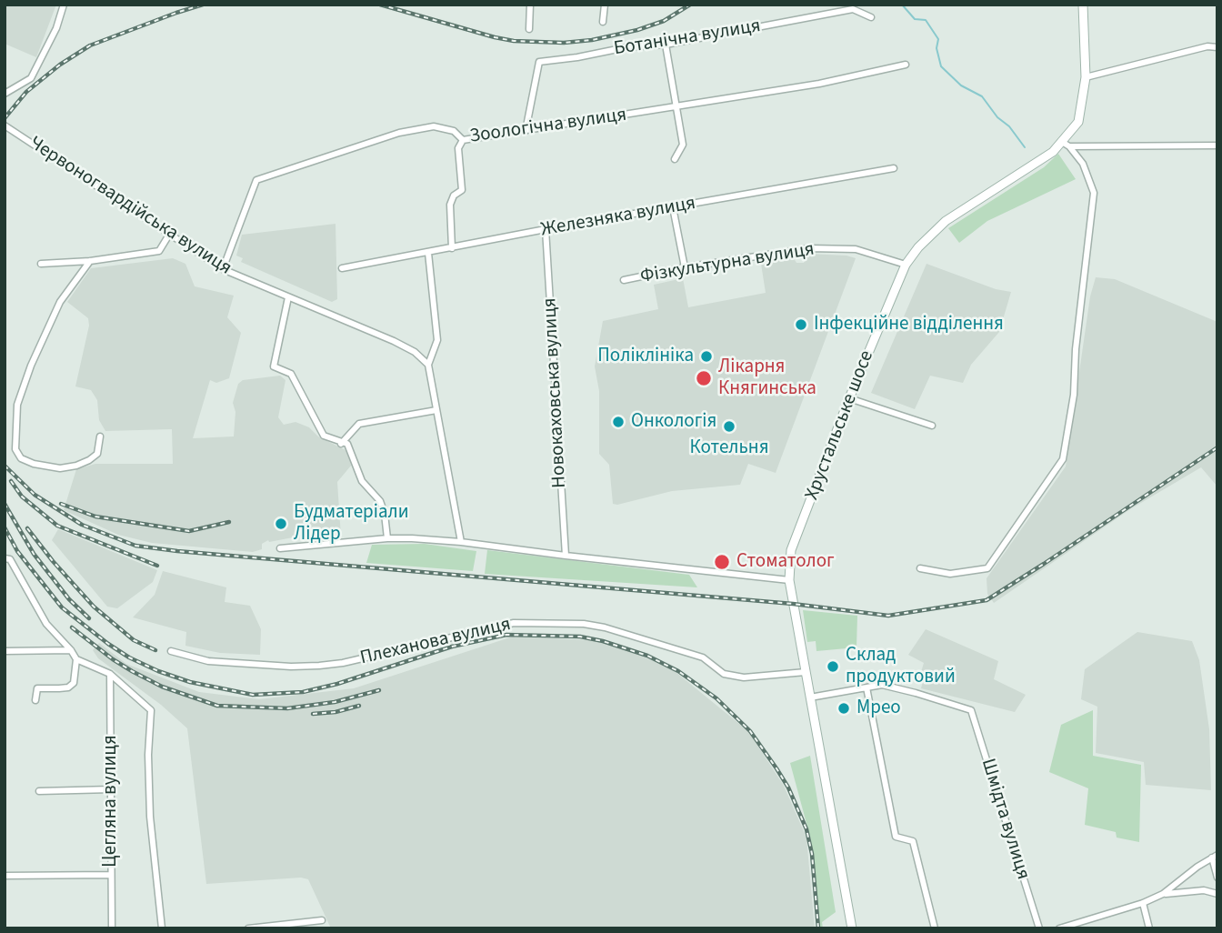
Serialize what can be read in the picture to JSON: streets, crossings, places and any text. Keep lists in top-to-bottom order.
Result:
{
  "streets": {
    "street": [
      "Ботанічна вулиця",
      "Зоологічна вулиця",
      "Червоногвардійська вулиця",
      "Железняка вулиця",
      "Фізкультурна вулиця",
      "Новокаховська вулиця",
      "Хрустальське шосе",
      "Плеханова вулиця",
      "Цегляна вулиця",
      "Шмідта вулиця"
    ]
  },
  "crossings": [
    ["Ботанічна вулиця", "Зоологічна вулиця"],
    ["Зоологічна вулиця", "Червоногвардійська вулиця"],
    ["Железняка вулиця", "Новокаховська вулиця"],
    ["Фізкультурна вулиця", "Хрустальське шосе"],
    ["Хрустальське шосе", "Плеханова вулиця"]
  ],
  "places": [
    "Інфекційне відділення",
    "Поліклініка",
    "Лікарня Княгинська",
    "Онкологія",
    "Котельня",
    "Будматеріали Лідер",
    "Стоматолог",
    "Склад продуктовий",
    "Мрео"
  ]
}
